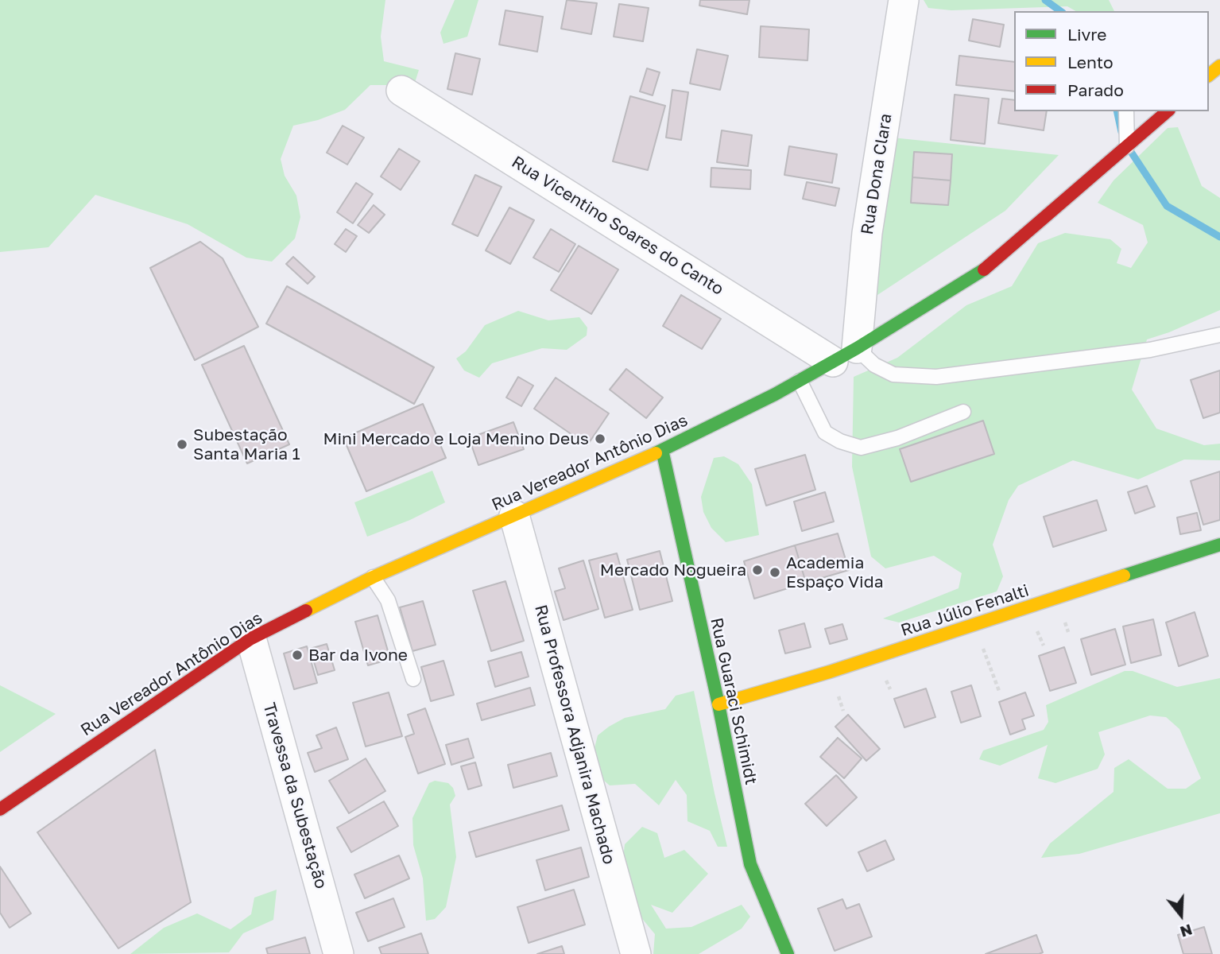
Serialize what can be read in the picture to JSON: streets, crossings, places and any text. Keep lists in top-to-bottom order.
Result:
{
  "streets": {
    "street": [
      "Rua Dona Clara",
      "Rua Vicentino Soares do Canto",
      "Rua Vereador Antônio Dias",
      "Rua Júlio Fenalti",
      "Rua Guaraci Schimidt",
      "Rua Professora Adjanira Machado",
      "Travessa da Subestação"
    ]
  },
  "crossings": [
    ["Rua Dona Clara", "Rua Vicentino Soares do Canto"],
    ["Rua Dona Clara", "Rua Vereador Antônio Dias"],
    ["Rua Vicentino Soares do Canto", "Rua Vereador Antônio Dias"],
    ["Rua Vereador Antônio Dias", "Rua Guaraci Schimidt"],
    ["Rua Vereador Antônio Dias", "Rua Professora Adjanira Machado"],
    ["Rua Vereador Antônio Dias", "Travessa da Subestação"],
    ["Rua Júlio Fenalti", "Rua Guaraci Schimidt"]
  ],
  "places": [
    "Mini Mercado e Loja Menino Deus",
    "Subestação Santa Maria 1",
    "Mercado Nogueira",
    "Academia Espaço Vida",
    "Bar da Ivone"
  ],
  "legend": ["Livre", "Lento", "Parado"],
  "north": "bottom"
}
